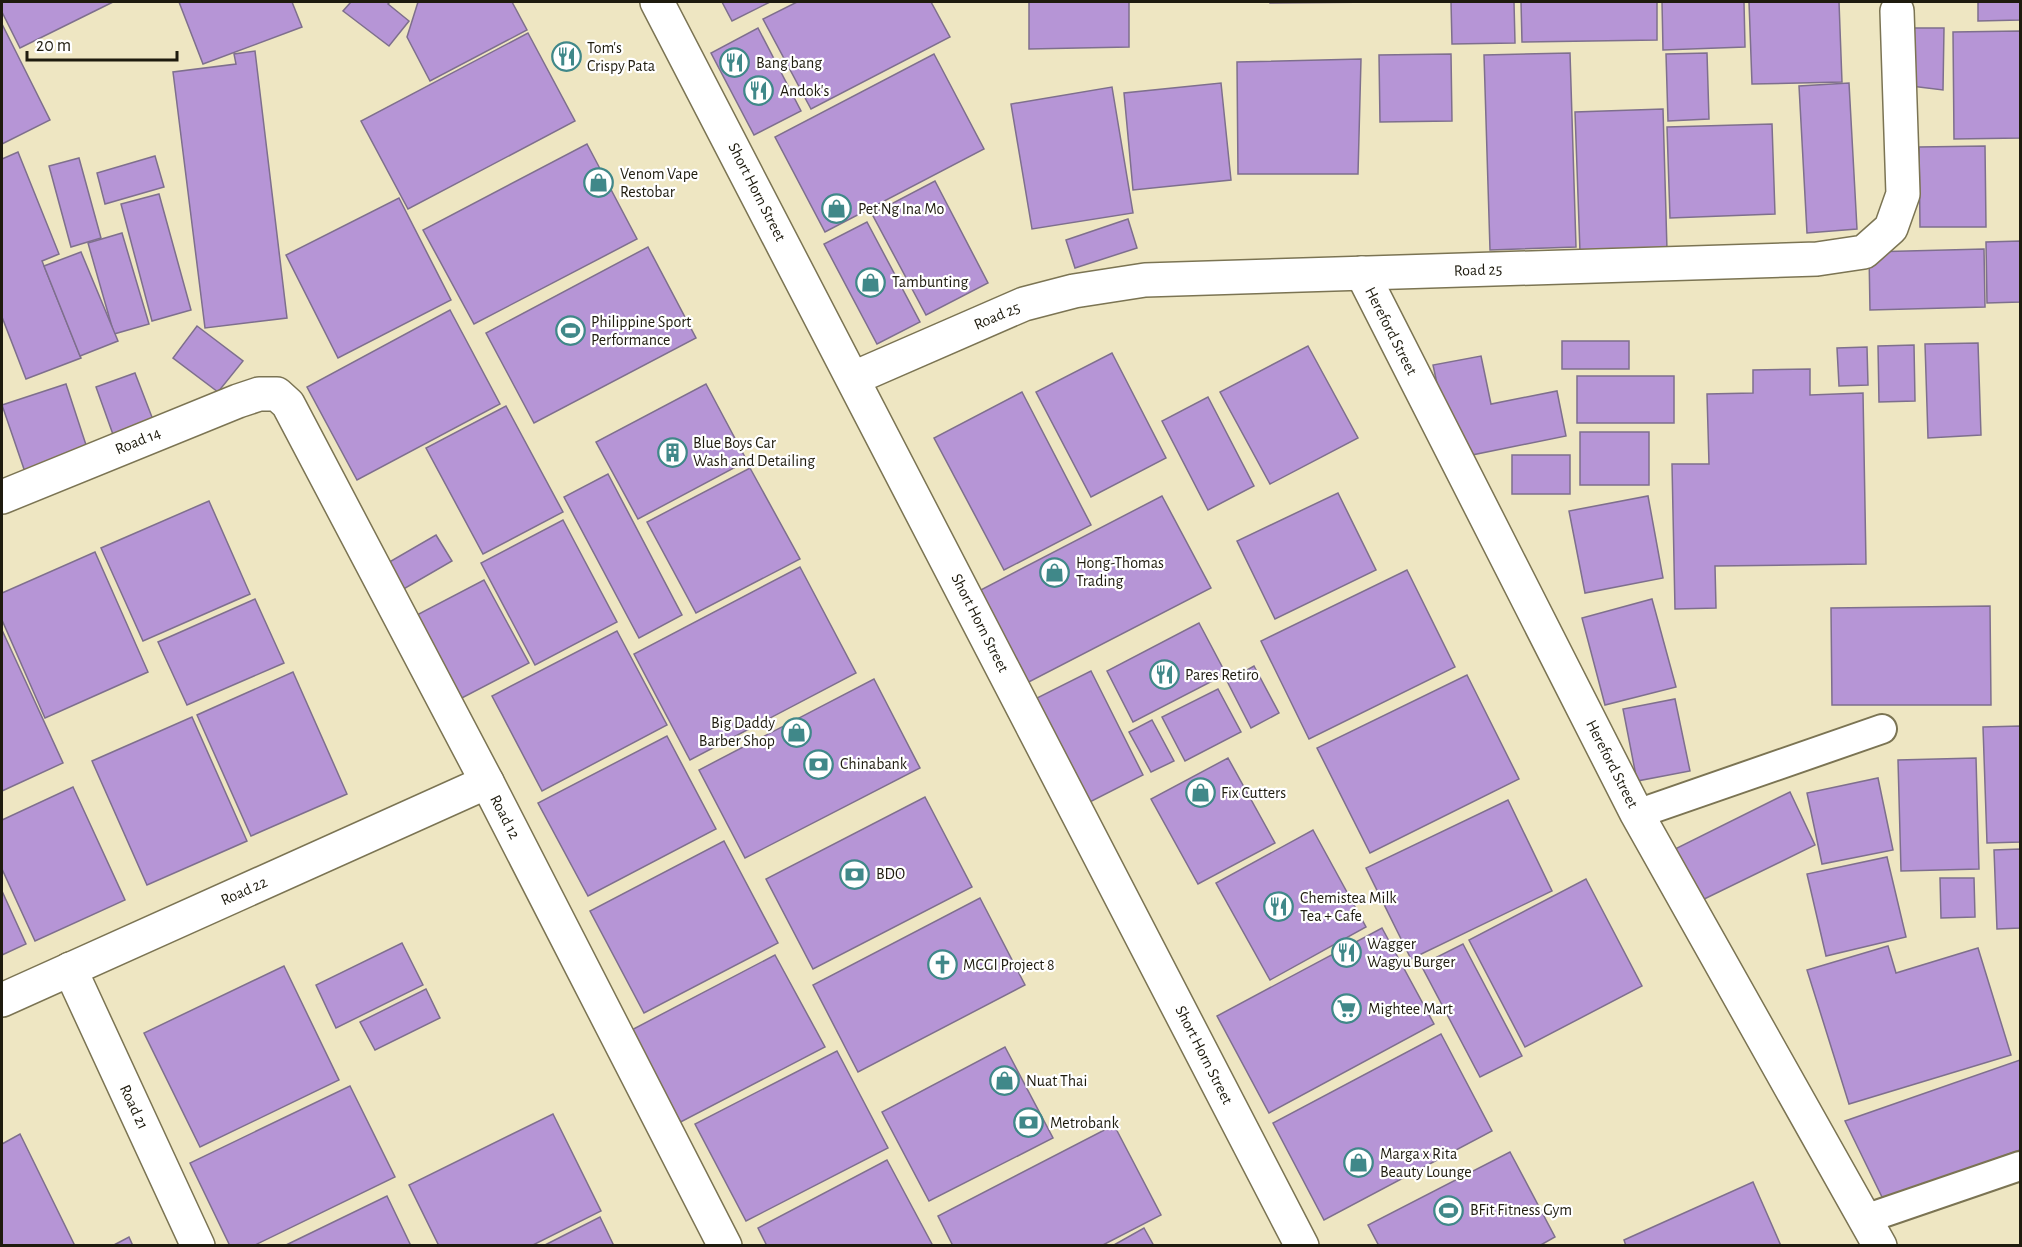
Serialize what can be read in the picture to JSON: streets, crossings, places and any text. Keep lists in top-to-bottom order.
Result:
{
  "streets": {
    "street": [
      "Short Horn Street",
      "Road 25",
      "Hereford Street",
      "Road 14",
      "Road 12",
      "Road 22",
      "Road 21"
    ]
  },
  "crossings": [
    ["Short Horn Street", "Road 25"],
    ["Road 25", "Hereford Street"],
    ["Road 14", "Road 12"],
    ["Road 12", "Road 22"],
    ["Road 22", "Road 21"]
  ],
  "places": {
    "restaurant": [
      "Tom's Crispy Pata",
      "Bang bang",
      "Andok's",
      "Pares Retiro",
      "Chemistea Milk Tea + Cafe",
      "Wagger Wagyu Burger"
    ],
    "shop": [
      "Venom Vape Restobar",
      "Pet Ng Ina Mo",
      "Tambunting",
      "Hong-Thomas Trading",
      "Big Daddy Barber Shop",
      "Fix Cutters",
      "Nuat Thai",
      "Marga x Rita Beauty Lounge"
    ],
    "sports": ["Philippine Sport Performance", "BFit Fitness Gym"],
    "building": ["Blue Boys Car Wash and Detailing"],
    "bank": ["Chinabank", "BDO", "Metrobank"],
    "church": ["MCGI Project 8"],
    "supermarket": ["Mightee Mart"]
  },
  "scale_bar": "20 m"
}
